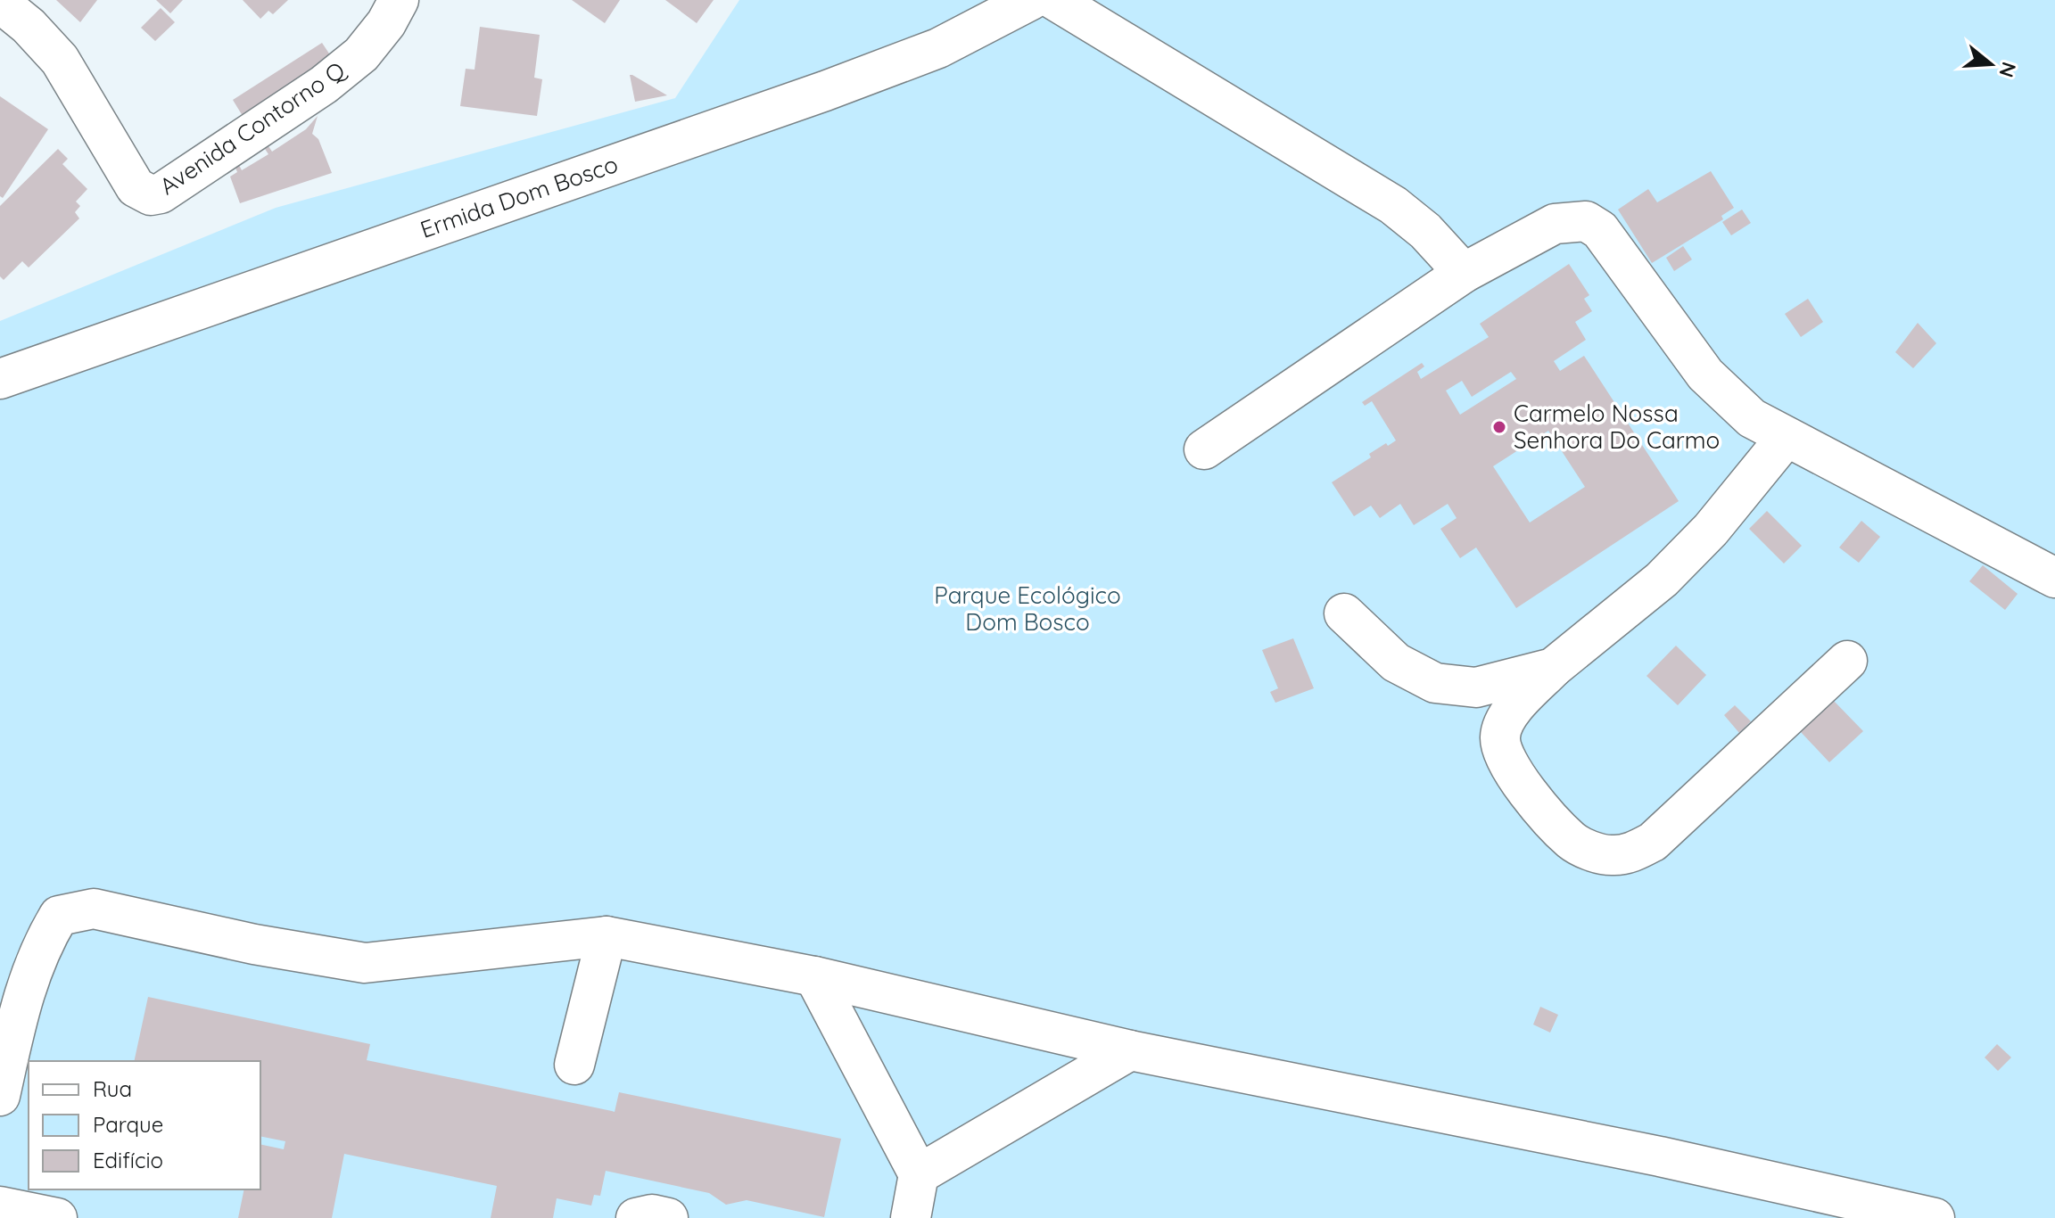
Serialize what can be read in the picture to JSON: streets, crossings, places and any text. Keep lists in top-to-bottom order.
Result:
{
  "streets": {
    "street": ["Avenida Contorno Q", "Ermida Dom Bosco"]
  },
  "parks": ["Parque Ecológico Dom Bosco"],
  "places": ["Carmelo Nossa Senhora Do Carmo"],
  "legend": ["Rua", "Parque", "Edifício"],
  "north": "right"
}
